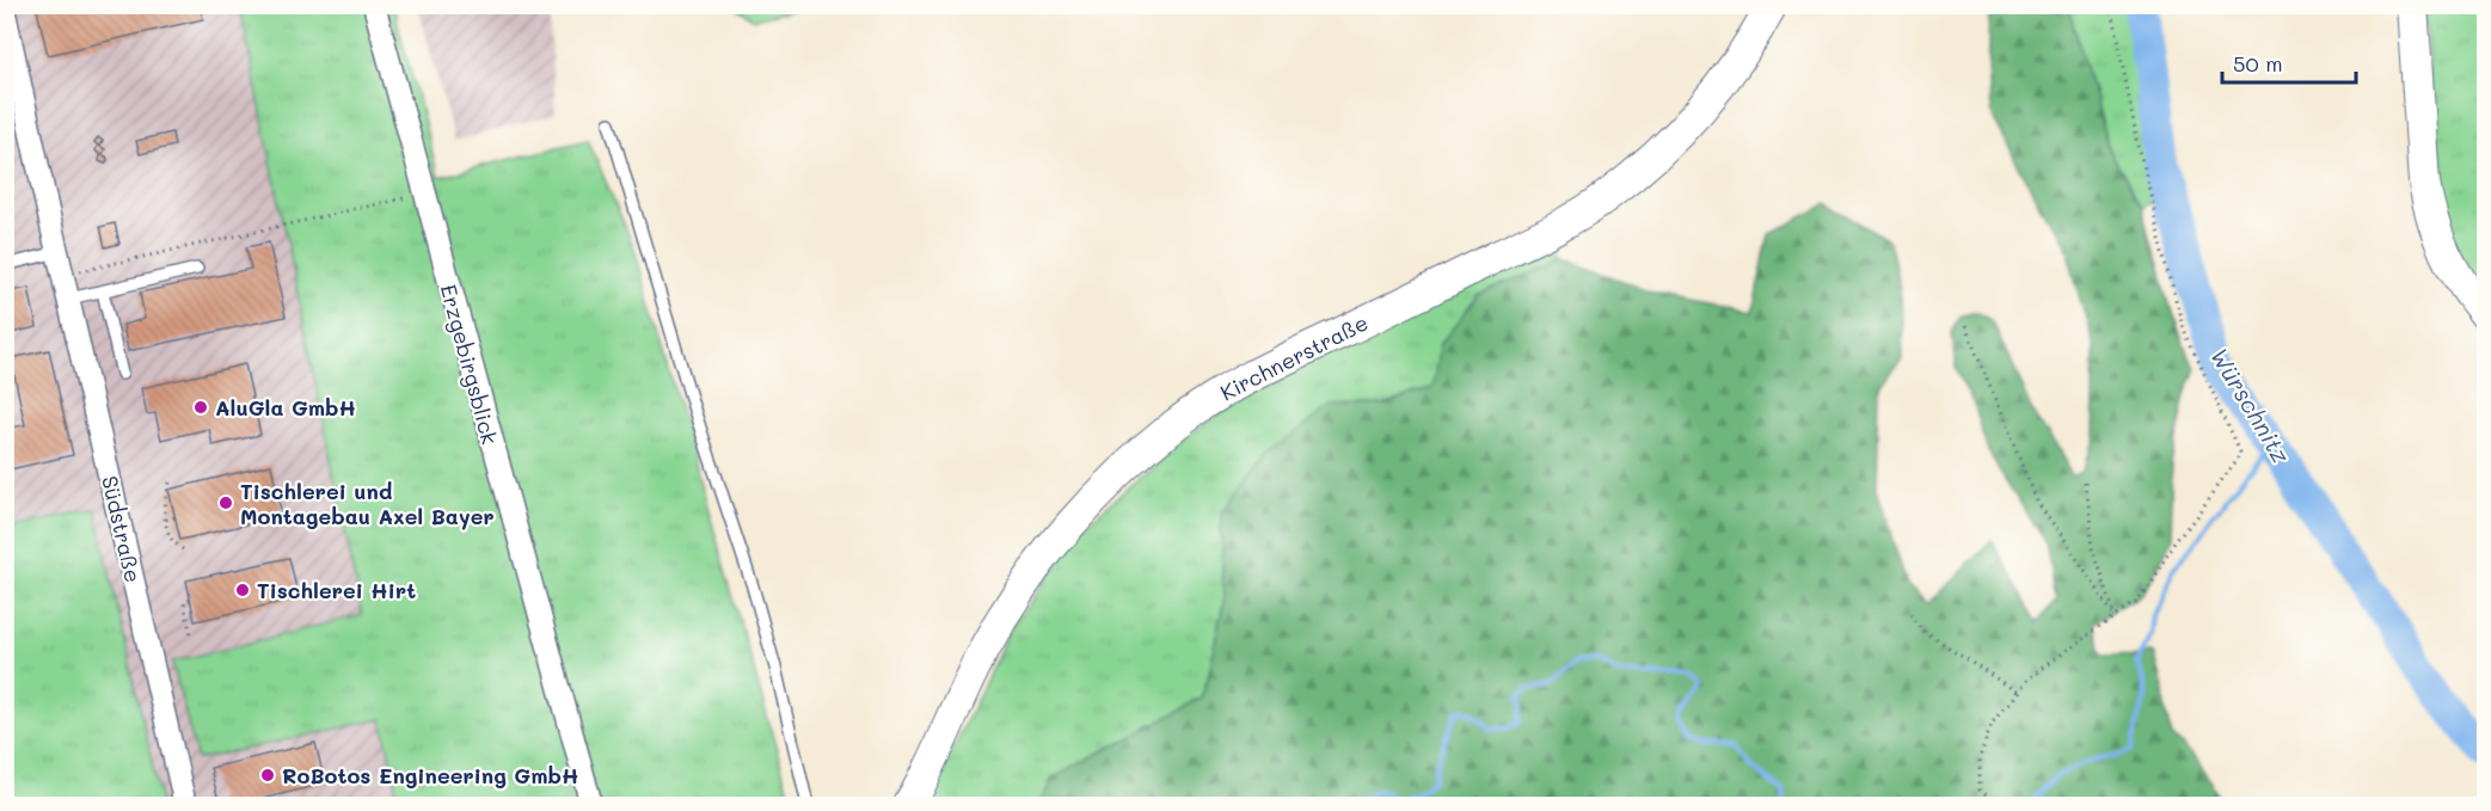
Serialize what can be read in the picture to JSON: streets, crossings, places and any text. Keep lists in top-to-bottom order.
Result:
{
  "streets": {
    "street": ["Kirchnerstraße", "Erzgebirgsblick", "Südstraße"]
  },
  "water": ["Würschnitz"],
  "places": [
    "AluGla GmbH",
    "Tischlerei und Montagebau Axel Bayer",
    "Tischlerei Hirt",
    "RoBotos Engineering GmbH"
  ],
  "scale_bar": "50 m"
}
